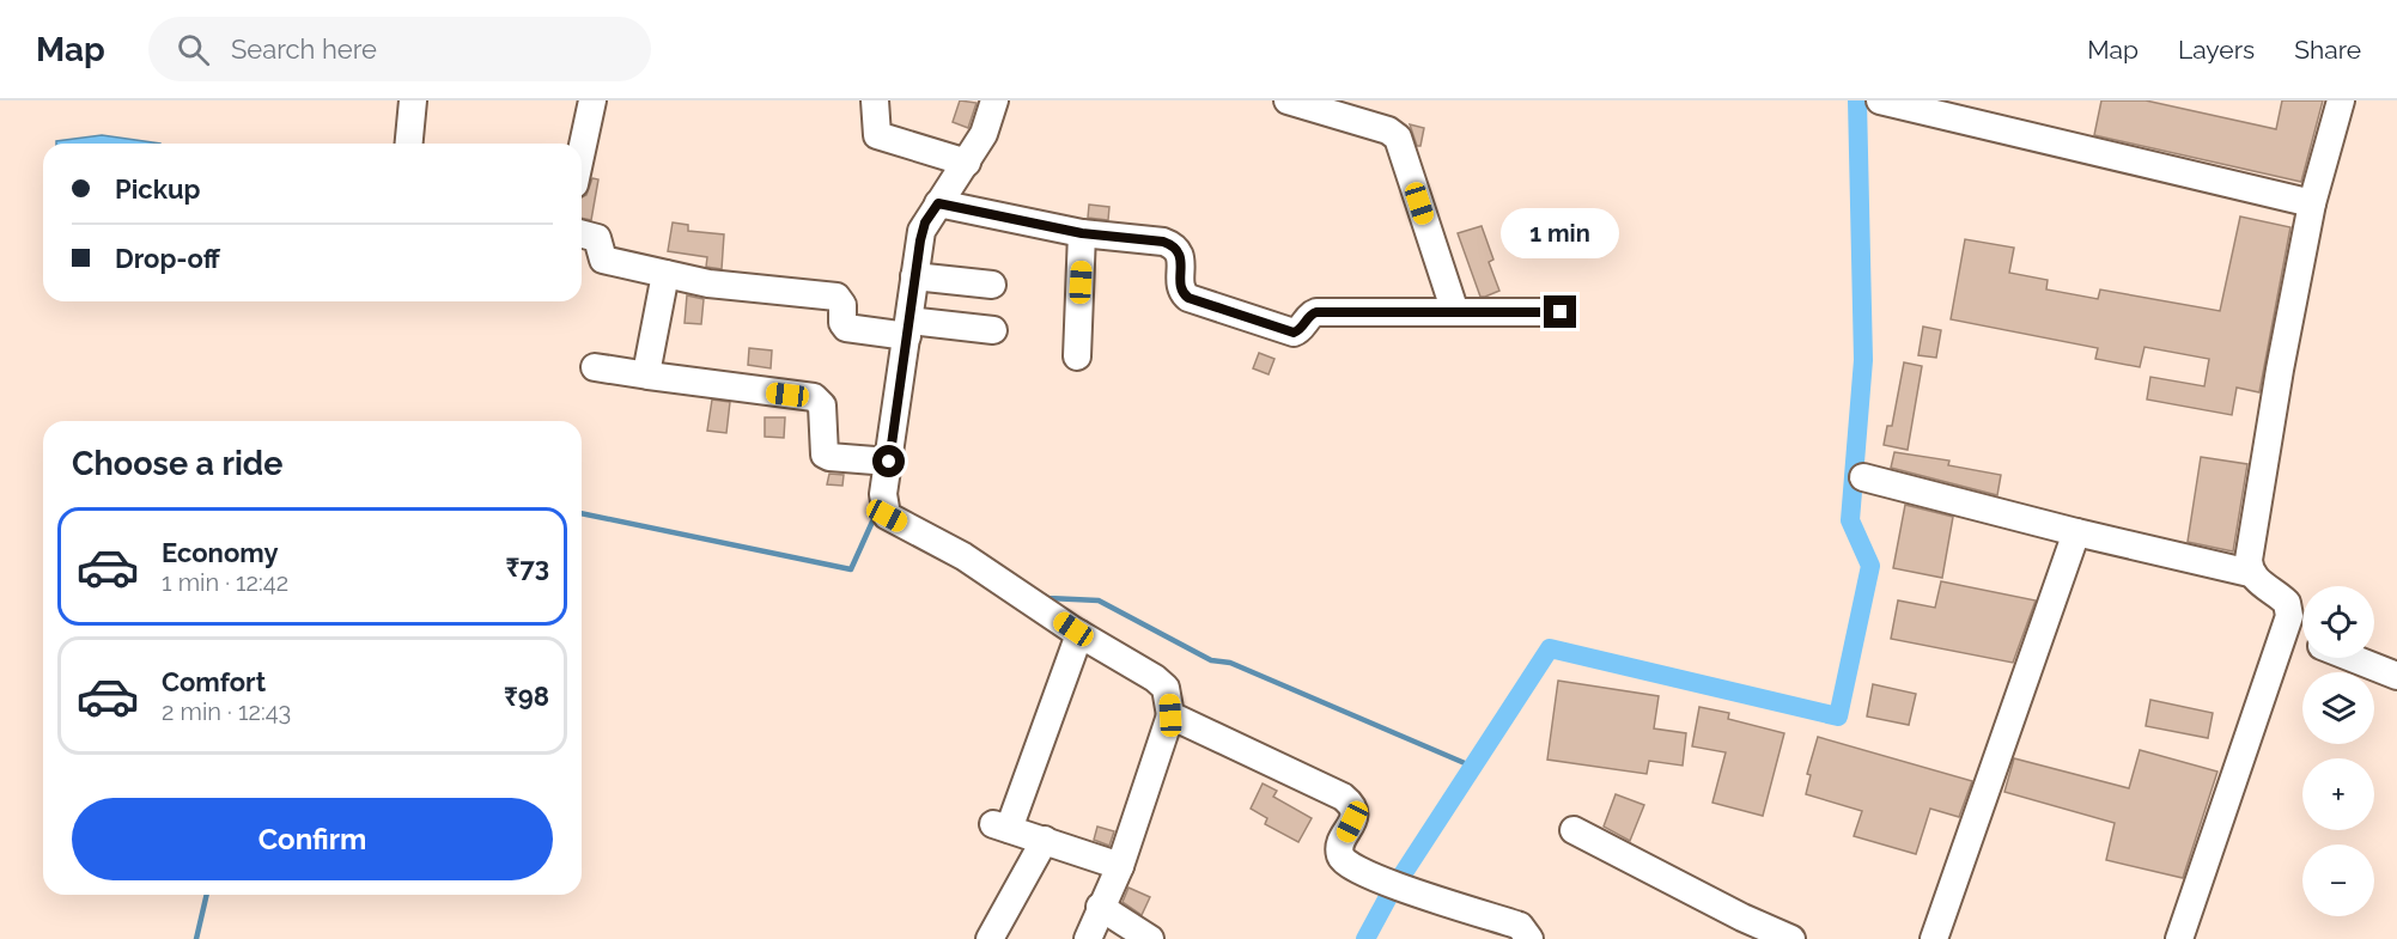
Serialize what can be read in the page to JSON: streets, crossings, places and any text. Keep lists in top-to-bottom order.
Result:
{
  "page": {
    "header": "Map",
    "search": "Search here",
    "nav": ["Map", "Layers", "Share"],
    "banner": ["Pickup", "Drop-off"],
    "bubble": "1 min",
    "heading": "Choose a ride",
    "list": [
      {
        "name": "Economy",
        "note": "1 min · 12:42",
        "value": "₹73"
      },
      {
        "name": "Comfort",
        "note": "2 min · 12:43",
        "value": "₹98"
      }
    ],
    "map_buttons": ["+", "−"],
    "buttons": "Confirm"
  }
}
